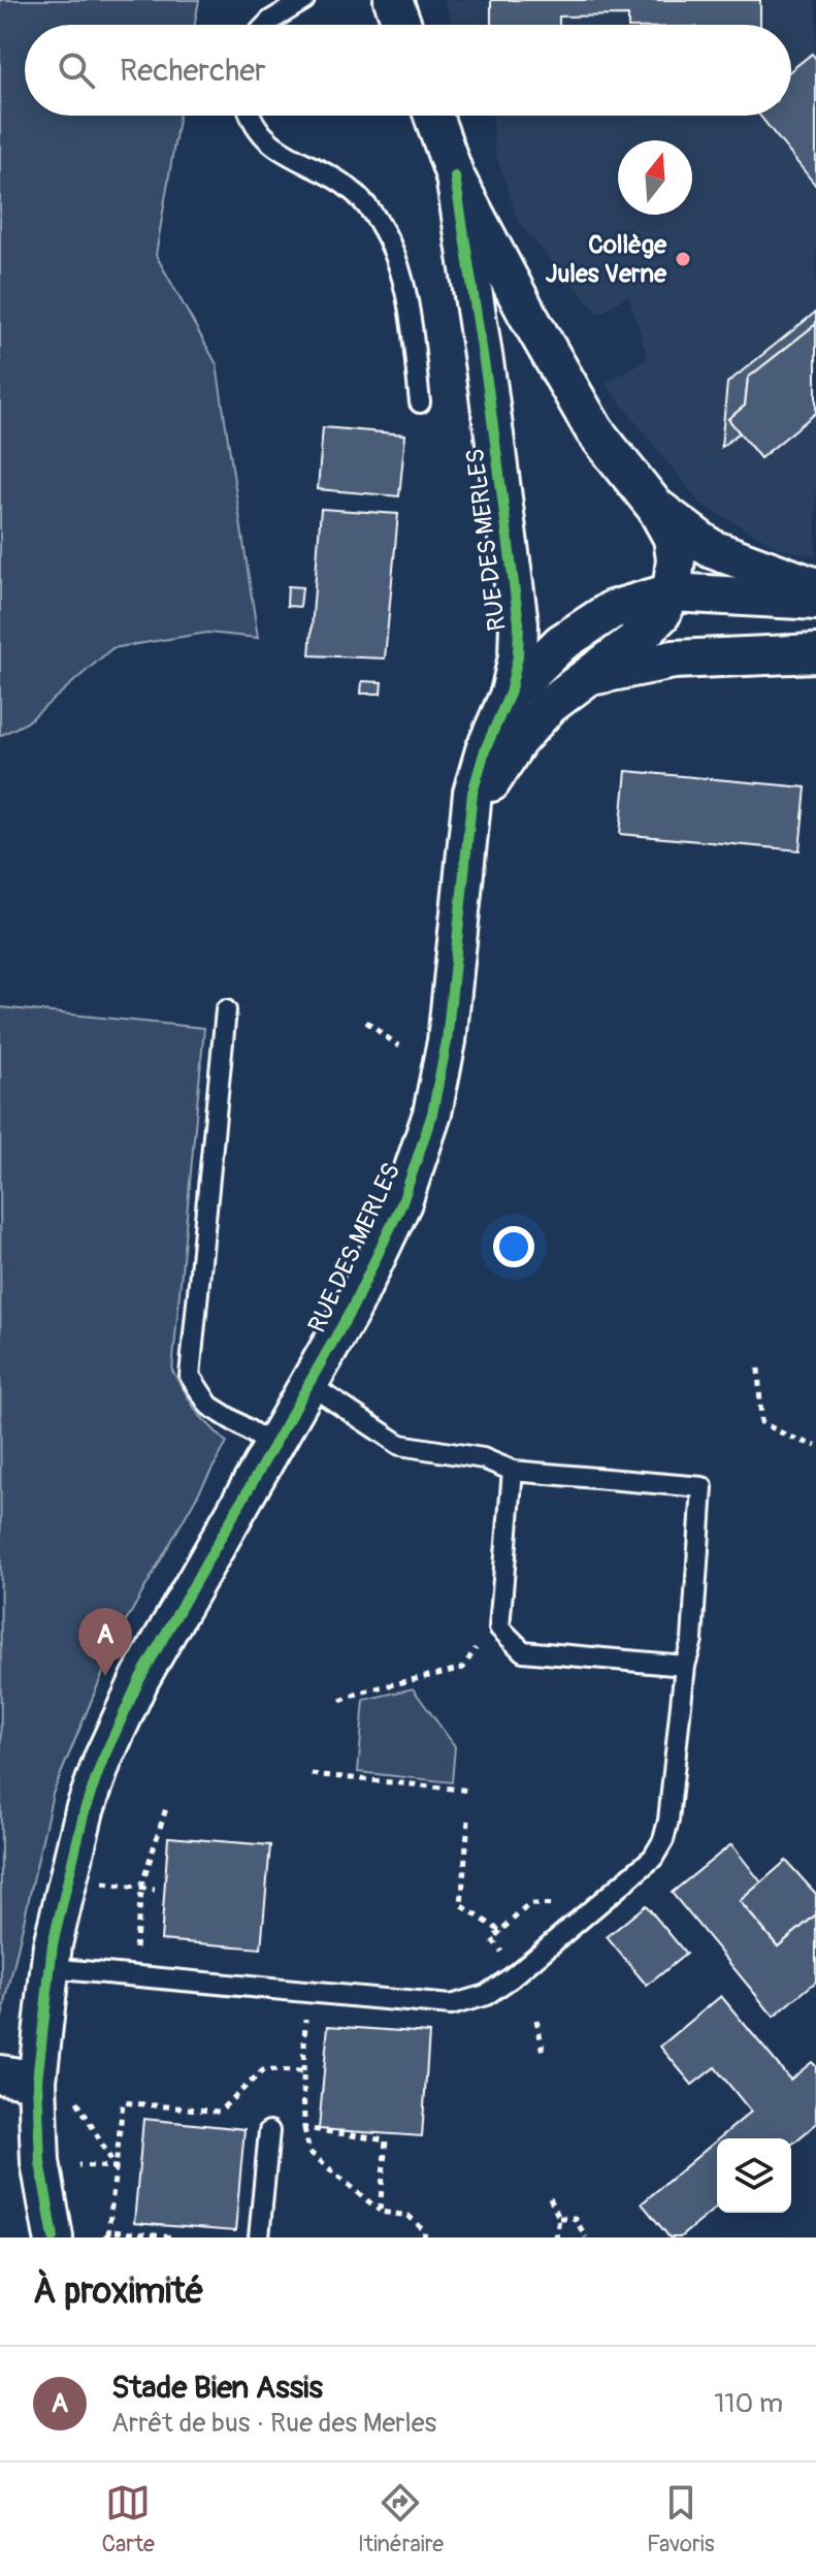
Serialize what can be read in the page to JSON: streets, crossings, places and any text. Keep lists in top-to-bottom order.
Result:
{
  "streets": {
    "street": ["RUE DES MERLES"]
  },
  "places": ["Collège Jules Verne"],
  "north": "top",
  "page": {
    "search": "Rechercher",
    "pins": "A",
    "heading": "À proximité",
    "list": [
      {
        "mark": "A",
        "name": "Stade Bien Assis",
        "note": "Arrêt de bus · Rue des Merles",
        "value": "110 m"
      }
    ],
    "nav": ["Carte", "Itinéraire", "Favoris"]
  }
}
